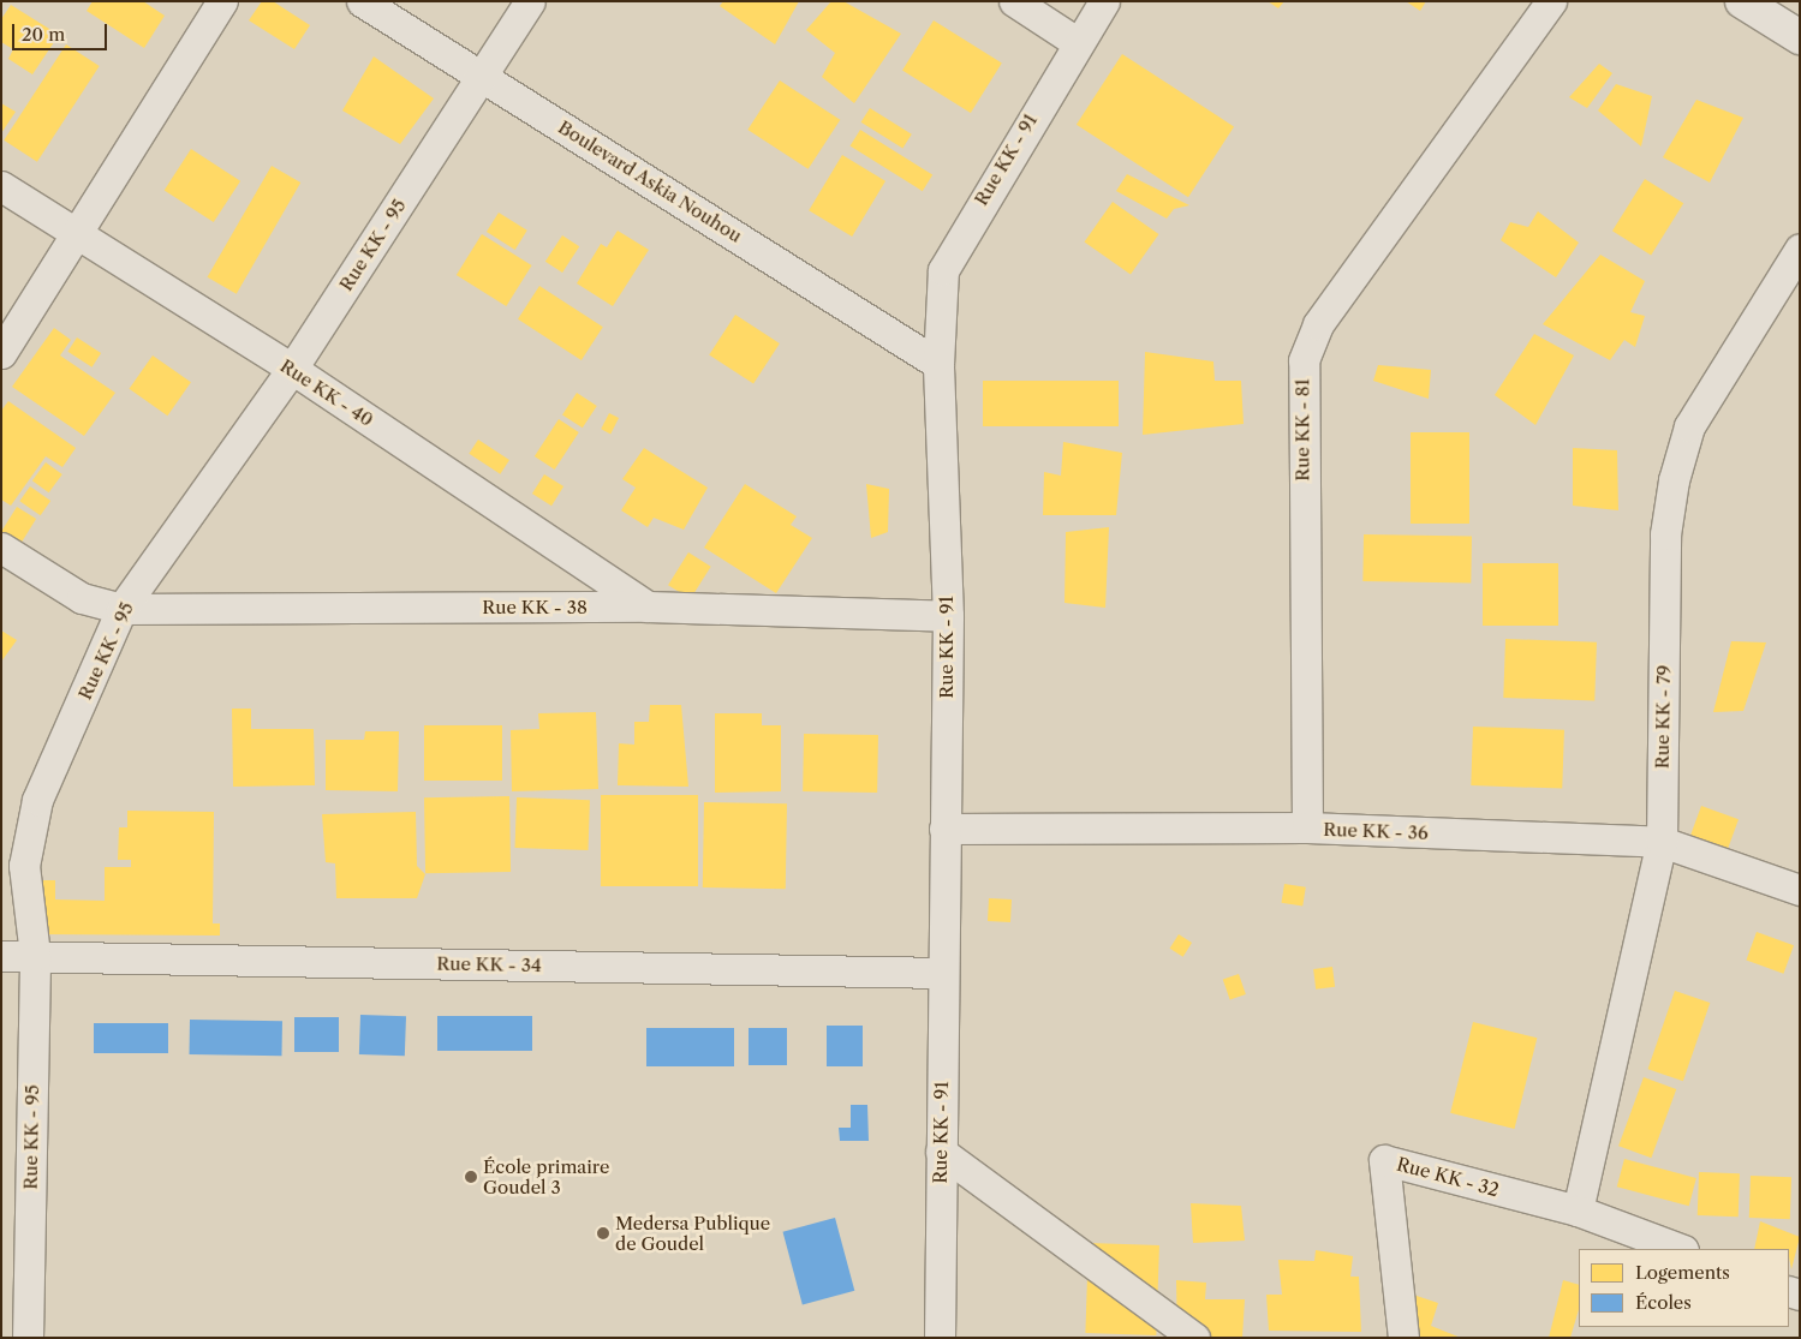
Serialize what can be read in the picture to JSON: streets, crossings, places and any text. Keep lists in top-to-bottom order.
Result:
{
  "streets": {
    "street": [
      "Rue KK - 91",
      "Boulevard Askia Nouhou",
      "Rue KK - 95",
      "Rue KK - 40",
      "Rue KK - 81",
      "Rue KK - 38",
      "Rue KK - 79",
      "Rue KK - 36",
      "Rue KK - 34",
      "Rue KK - 32"
    ]
  },
  "crossings": [
    ["Rue KK - 91", "Boulevard Askia Nouhou"],
    ["Rue KK - 91", "Rue KK - 38"],
    ["Rue KK - 91", "Rue KK - 36"],
    ["Rue KK - 91", "Rue KK - 34"],
    ["Boulevard Askia Nouhou", "Rue KK - 95"],
    ["Rue KK - 95", "Rue KK - 40"],
    ["Rue KK - 95", "Rue KK - 38"],
    ["Rue KK - 95", "Rue KK - 34"],
    ["Rue KK - 40", "Rue KK - 38"],
    ["Rue KK - 81", "Rue KK - 36"],
    ["Rue KK - 79", "Rue KK - 36"],
    ["Rue KK - 79", "Rue KK - 32"]
  ],
  "places": ["École primaire Goudel 3", "Medersa Publique de Goudel"],
  "legend": ["Logements", "Écoles"],
  "scale_bar": "20 m"
}
